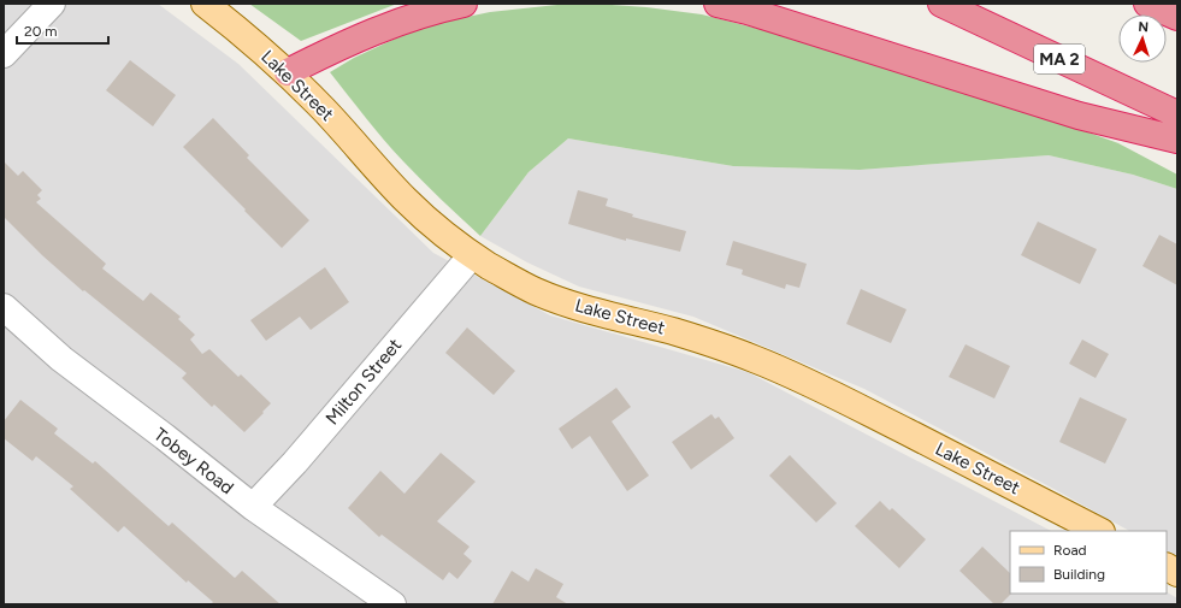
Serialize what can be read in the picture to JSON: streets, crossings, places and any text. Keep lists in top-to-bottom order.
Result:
{
  "streets": {
    "highway": ["MA 2"],
    "main road": ["Lake Street"],
    "street": ["Milton Street", "Tobey Road"]
  },
  "crossings": [
    ["Lake Street", "Milton Street"],
    ["Milton Street", "Tobey Road"]
  ],
  "legend": ["Road", "Building"],
  "scale_bar": "20 m",
  "north": "top"
}
